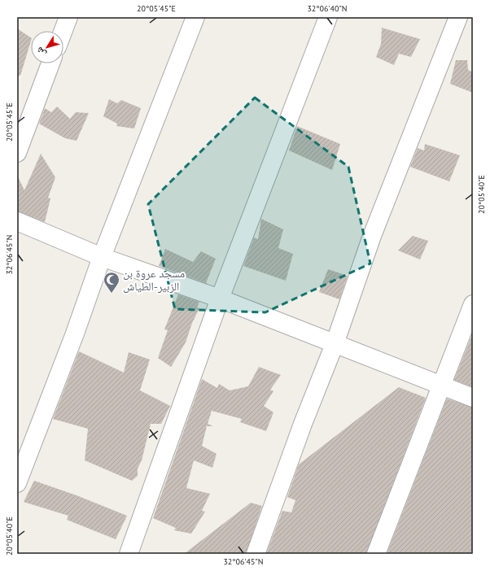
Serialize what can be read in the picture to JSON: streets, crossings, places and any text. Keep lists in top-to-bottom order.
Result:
{
  "places": {
    "mosque": ["مسجد عروة بن الزبير-الطياش"]
  },
  "north": "bottom left",
  "coordinates": [
    "20°05'45\"E",
    "32°06'40\"N",
    "20°05'40\"E",
    "32°06'45\"N"
  ]
}
